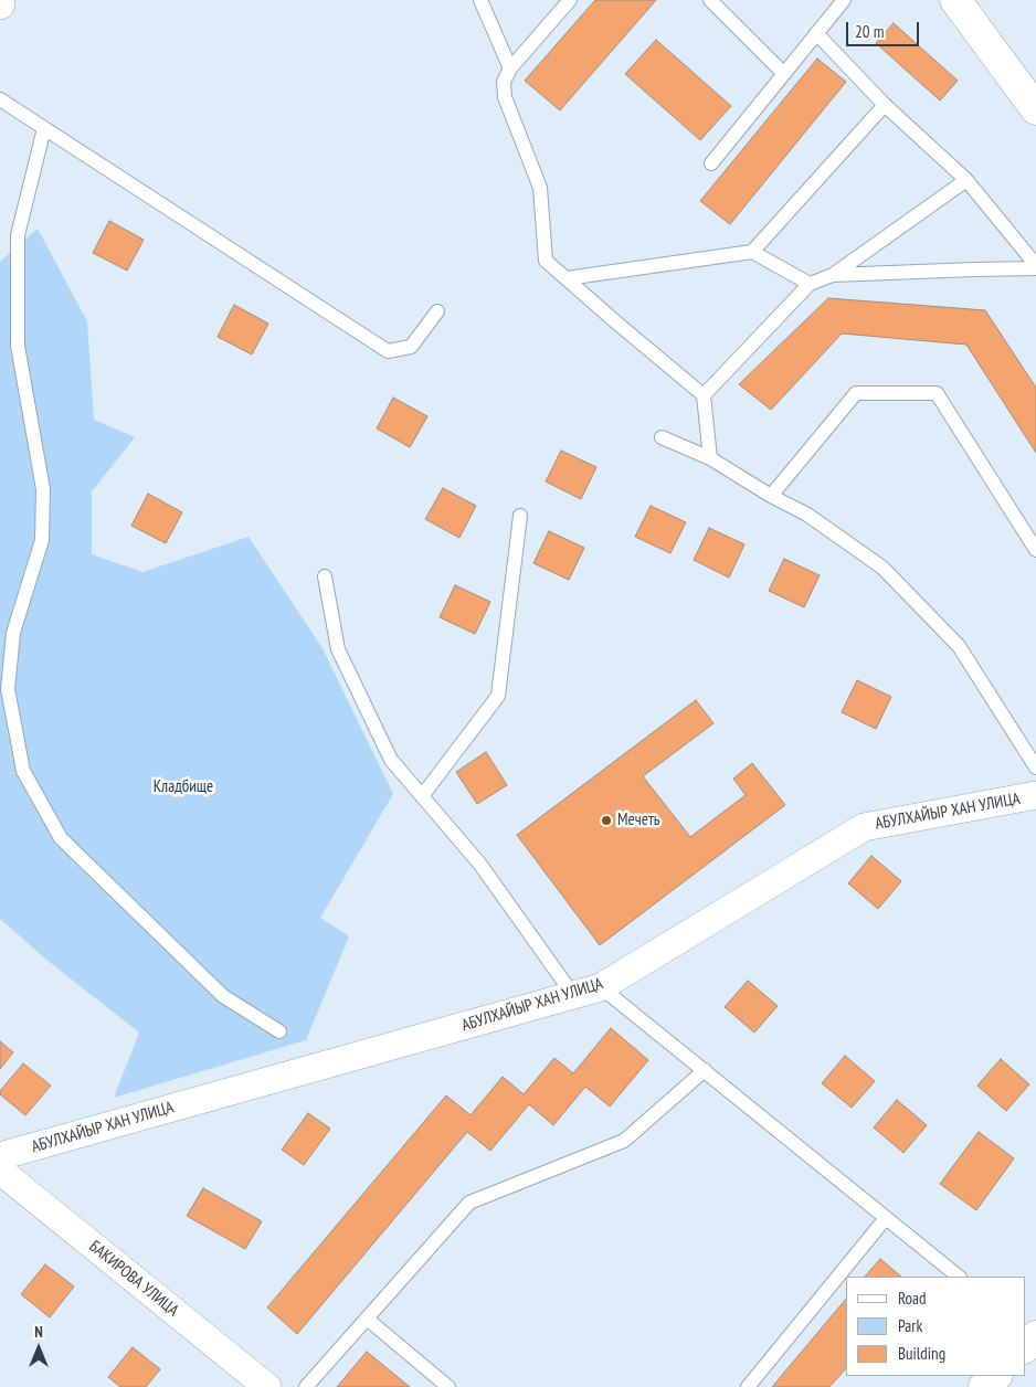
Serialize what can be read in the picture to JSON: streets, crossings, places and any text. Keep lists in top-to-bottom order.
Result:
{
  "streets": {
    "street": ["АБУЛХАЙЫР ХАН УЛИЦА", "БАКИРОВА УЛИЦА"]
  },
  "parks": ["Кладбище"],
  "places": ["Мечеть"],
  "legend": ["Road", "Park", "Building"],
  "scale_bar": "20 m",
  "north": "top"
}
